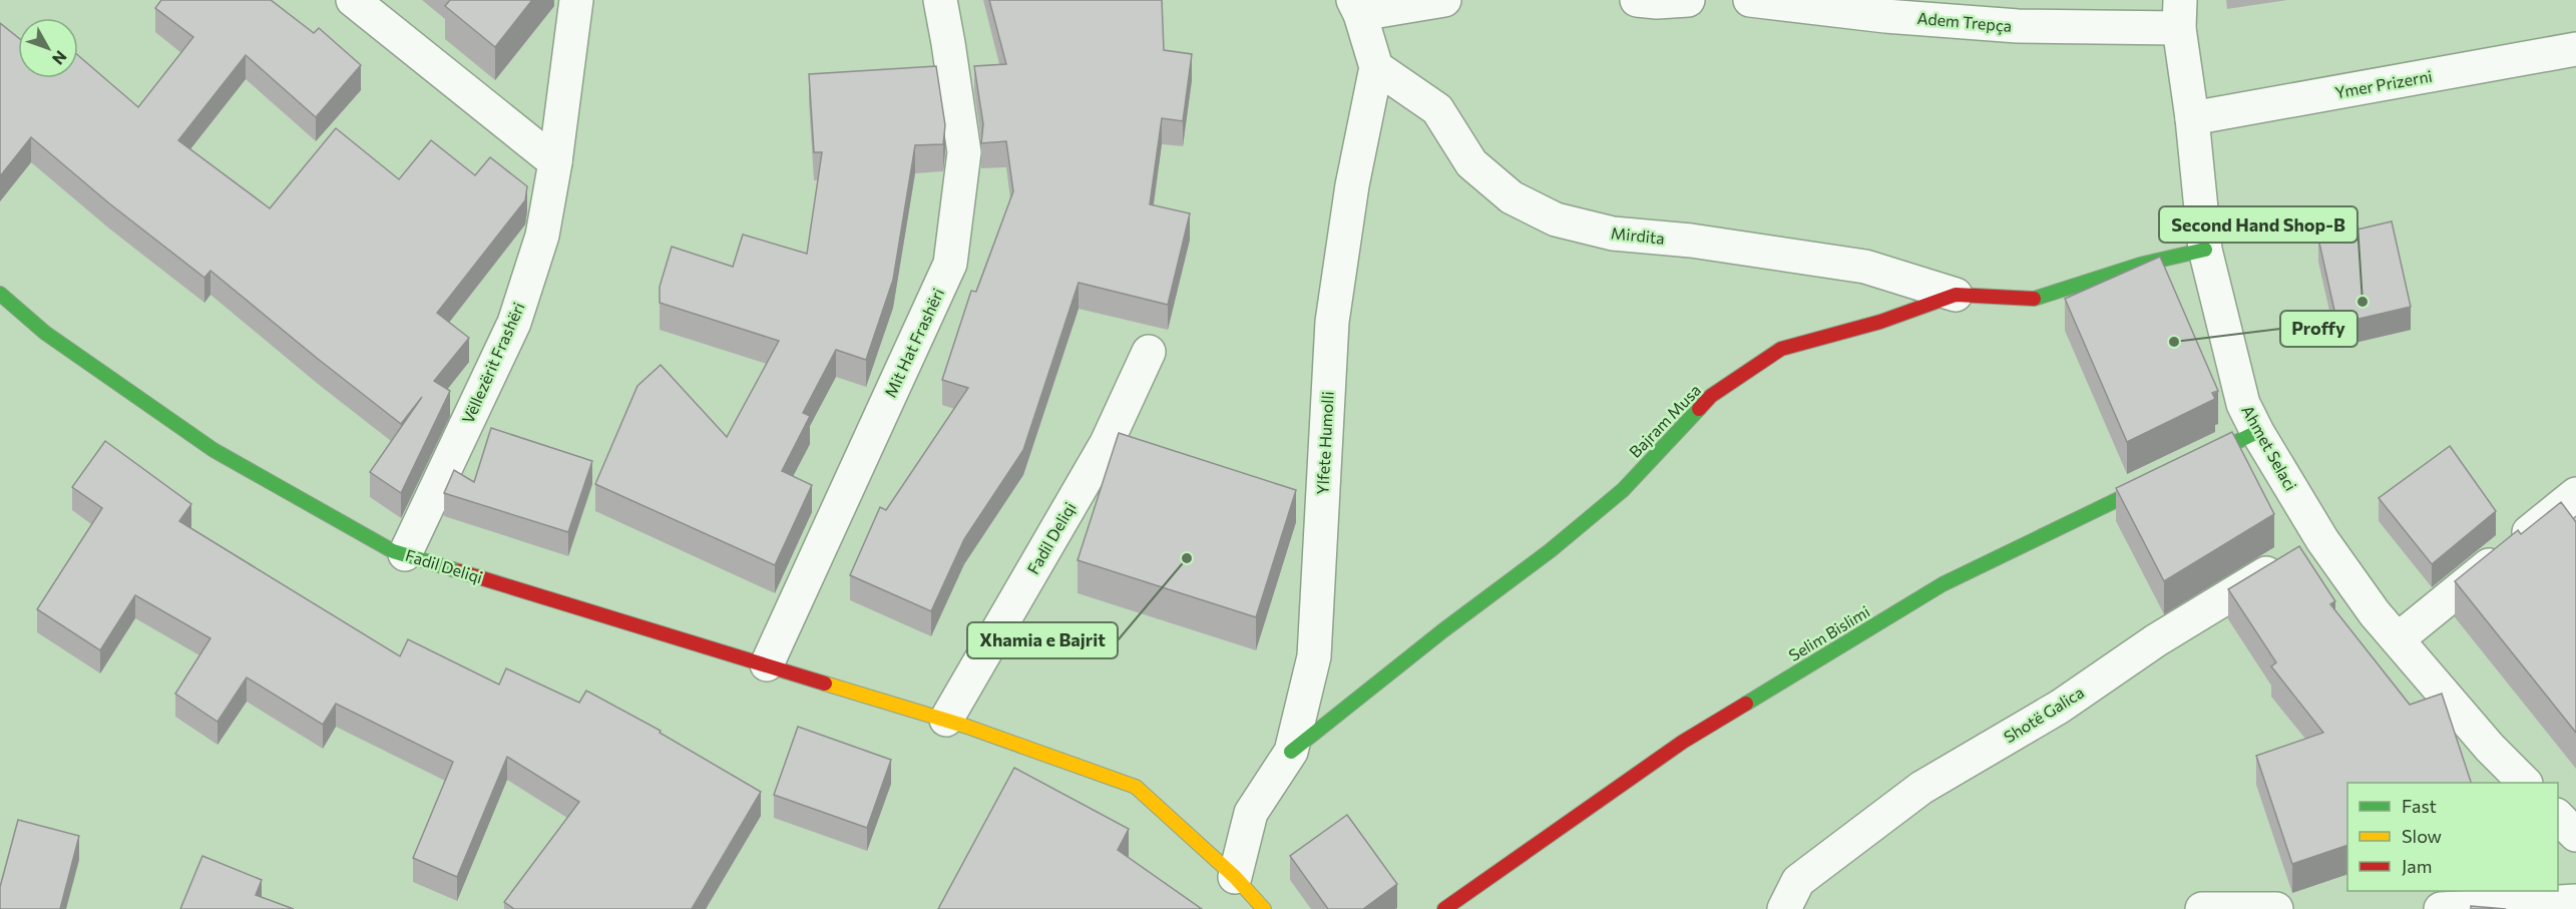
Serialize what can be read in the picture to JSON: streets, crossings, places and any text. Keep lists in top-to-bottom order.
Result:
{
  "streets": {
    "street": [
      "Adem Trepça",
      "Ymer Prizerni",
      "Mirdita",
      "Mit Hat Frashëri",
      "Vëllezërit Frashëri",
      "Bajram Musa",
      "Ylfete Humolli",
      "Ahmet Selaci",
      "Fadil Deliqi",
      "Selim Bislimi",
      "Shotë Galica"
    ]
  },
  "crossings": [
    ["Adem Trepça", "Ahmet Selaci"],
    ["Ymer Prizerni", "Ahmet Selaci"],
    ["Mirdita", "Bajram Musa"],
    ["Mirdita", "Ylfete Humolli"],
    ["Mit Hat Frashëri", "Fadil Deliqi"],
    ["Vëllezërit Frashëri", "Fadil Deliqi"],
    ["Bajram Musa", "Ylfete Humolli"],
    ["Bajram Musa", "Ahmet Selaci"],
    ["Ylfete Humolli", "Fadil Deliqi"],
    ["Ahmet Selaci", "Selim Bislimi"],
    ["Ahmet Selaci", "Shotë Galica"]
  ],
  "places": ["Second Hand Shop-B", "Proffy", "Xhamia e Bajrit"],
  "legend": ["Fast", "Slow", "Jam"],
  "north": "bottom right"
}
